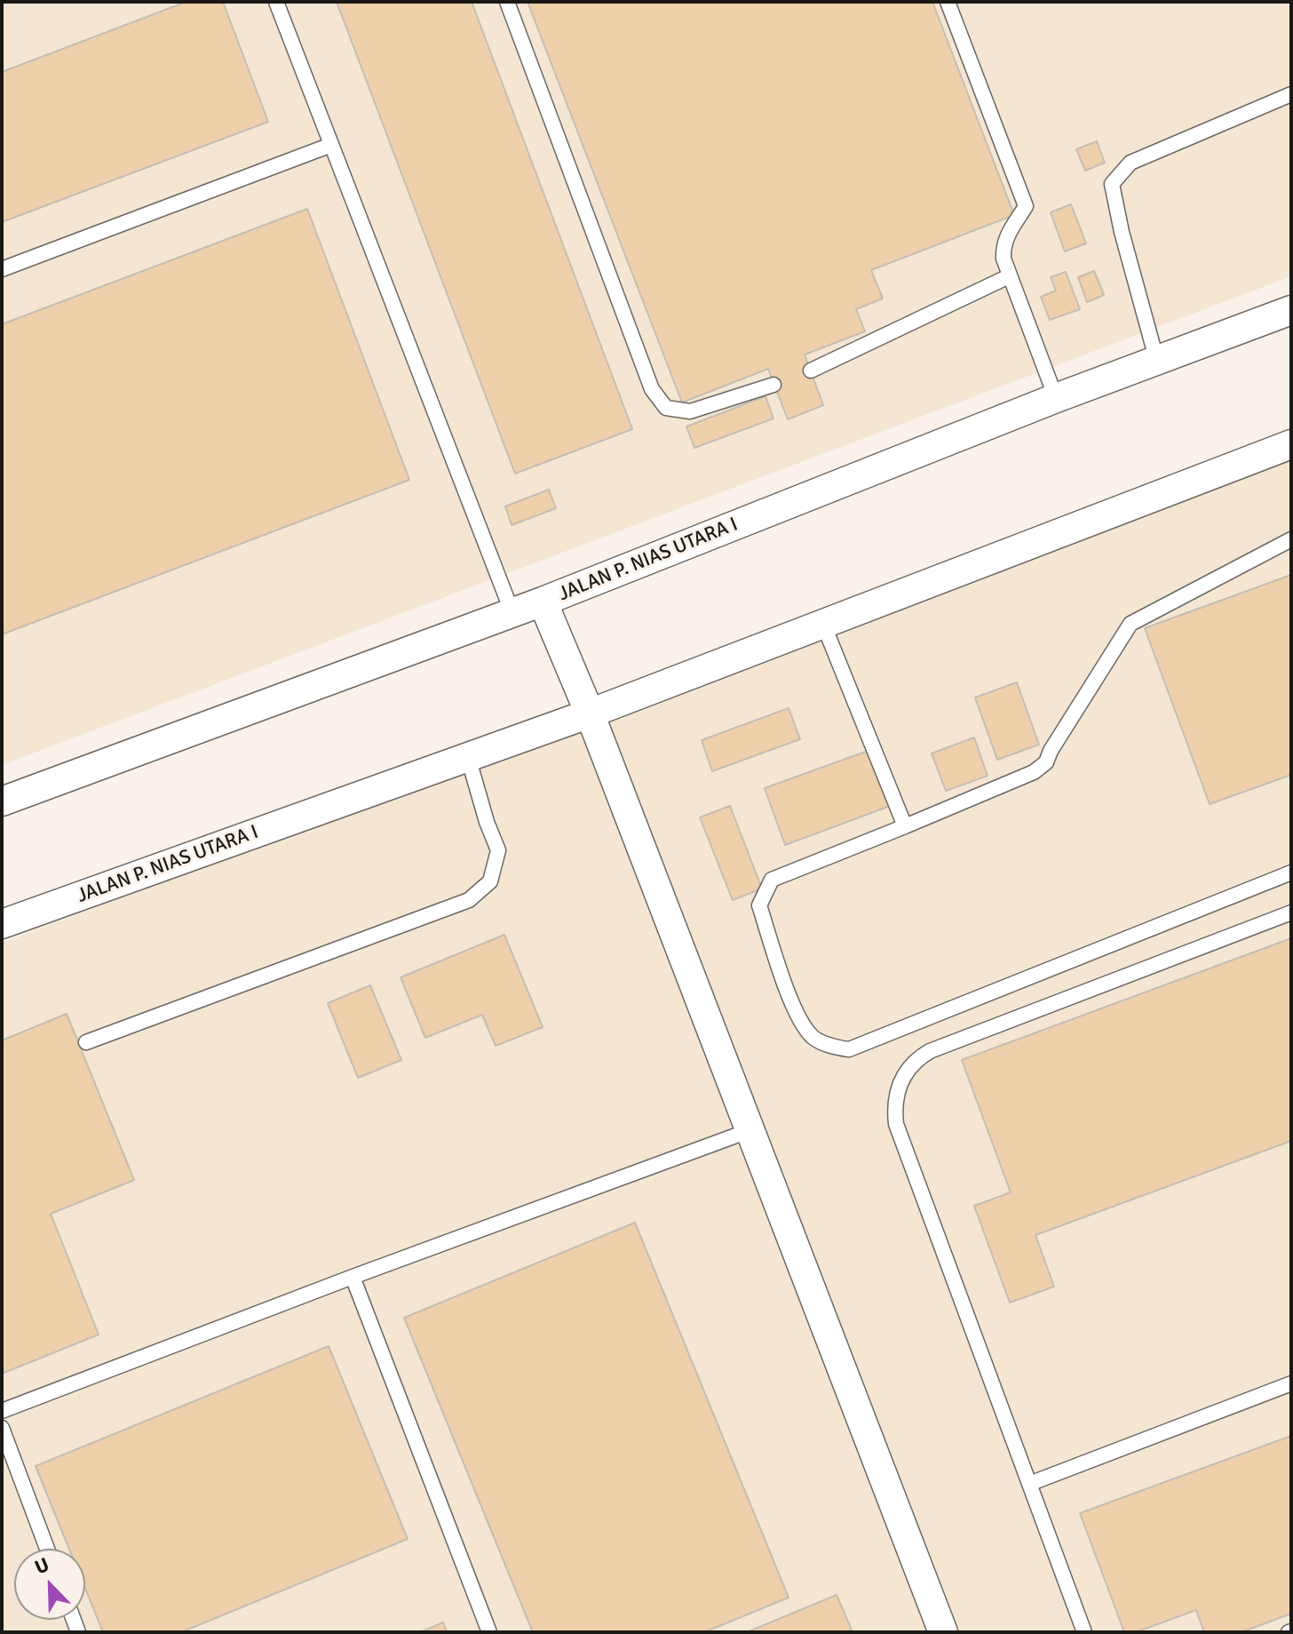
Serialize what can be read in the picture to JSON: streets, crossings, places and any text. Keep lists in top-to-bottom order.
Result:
{
  "streets": {
    "street": ["JALAN P. NIAS UTARA I"]
  },
  "north": "top left"
}
